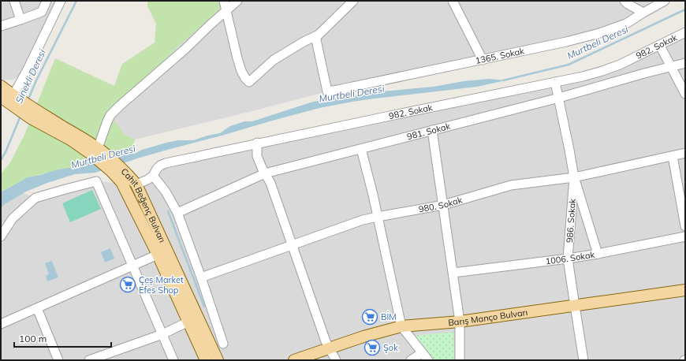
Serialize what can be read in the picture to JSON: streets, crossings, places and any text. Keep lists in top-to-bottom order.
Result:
{
  "streets": {
    "main road": ["Cahit Beğenç Bulvarı", "Barış Manço Bulvarı"],
    "street": [
      "982. Sokak",
      "1365. Sokak",
      "981. Sokak",
      "980. Sokak",
      "986. Sokak",
      "1006. Sokak"
    ]
  },
  "crossings": [
    ["982. Sokak", "Cahit Beğenç Bulvarı"],
    ["982. Sokak", "986. Sokak"],
    ["981. Sokak", "986. Sokak"],
    ["980. Sokak", "986. Sokak"],
    ["986. Sokak", "1006. Sokak"],
    ["986. Sokak", "Barış Manço Bulvarı"]
  ],
  "water": ["Murtbeli Deresi", "Sinekli Deresi"],
  "places": {
    "supermarket": ["Çeș Market Efes Shop", "BİM", "Şok"]
  },
  "scale_bar": "100 m"
}
